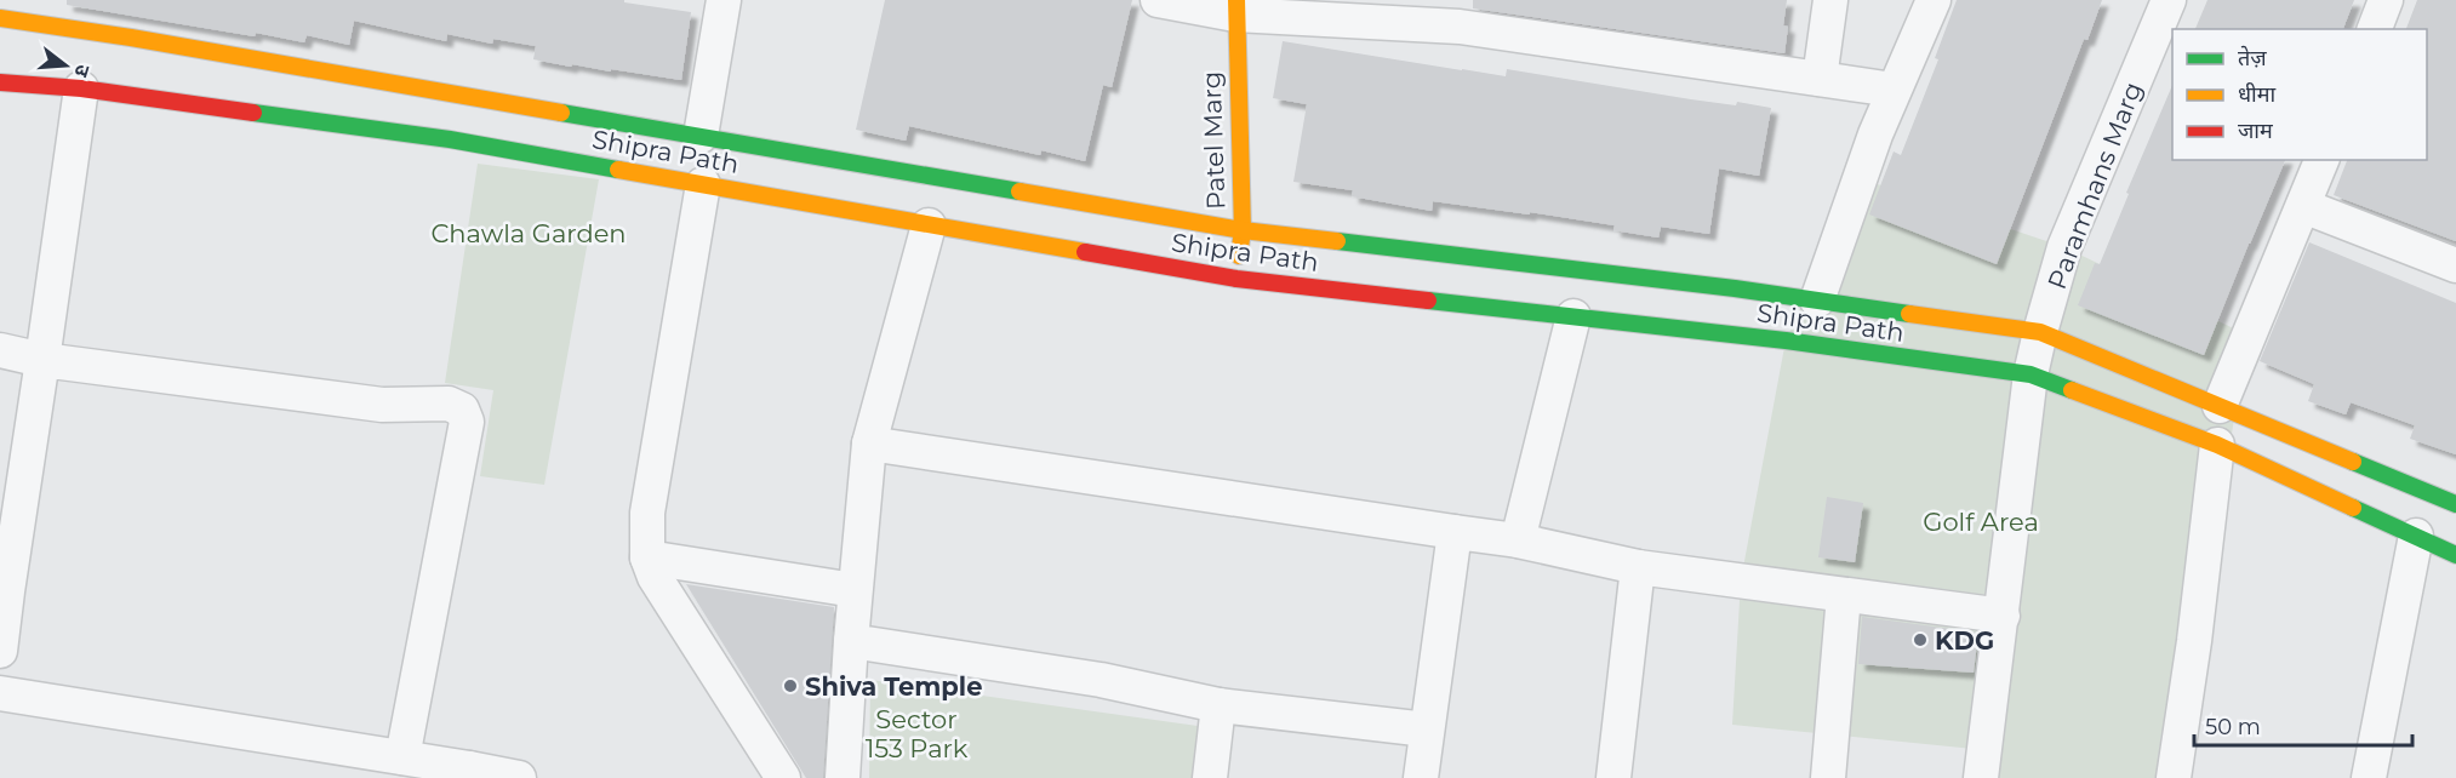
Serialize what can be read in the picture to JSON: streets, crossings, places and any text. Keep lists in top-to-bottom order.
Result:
{
  "streets": {
    "street": ["Patel Marg", "Shipra Path", "Paramhans Marg"]
  },
  "crossings": [
    ["Patel Marg", "Shipra Path"],
    ["Shipra Path", "Paramhans Marg"]
  ],
  "parks": ["Chawla Garden", "Golf Area", "Sector 153 Park"],
  "places": ["KDG", "Shiva Temple"],
  "legend": ["तेज़", "धीमा", "जाम"],
  "scale_bar": "50 m",
  "north": "right"
}
